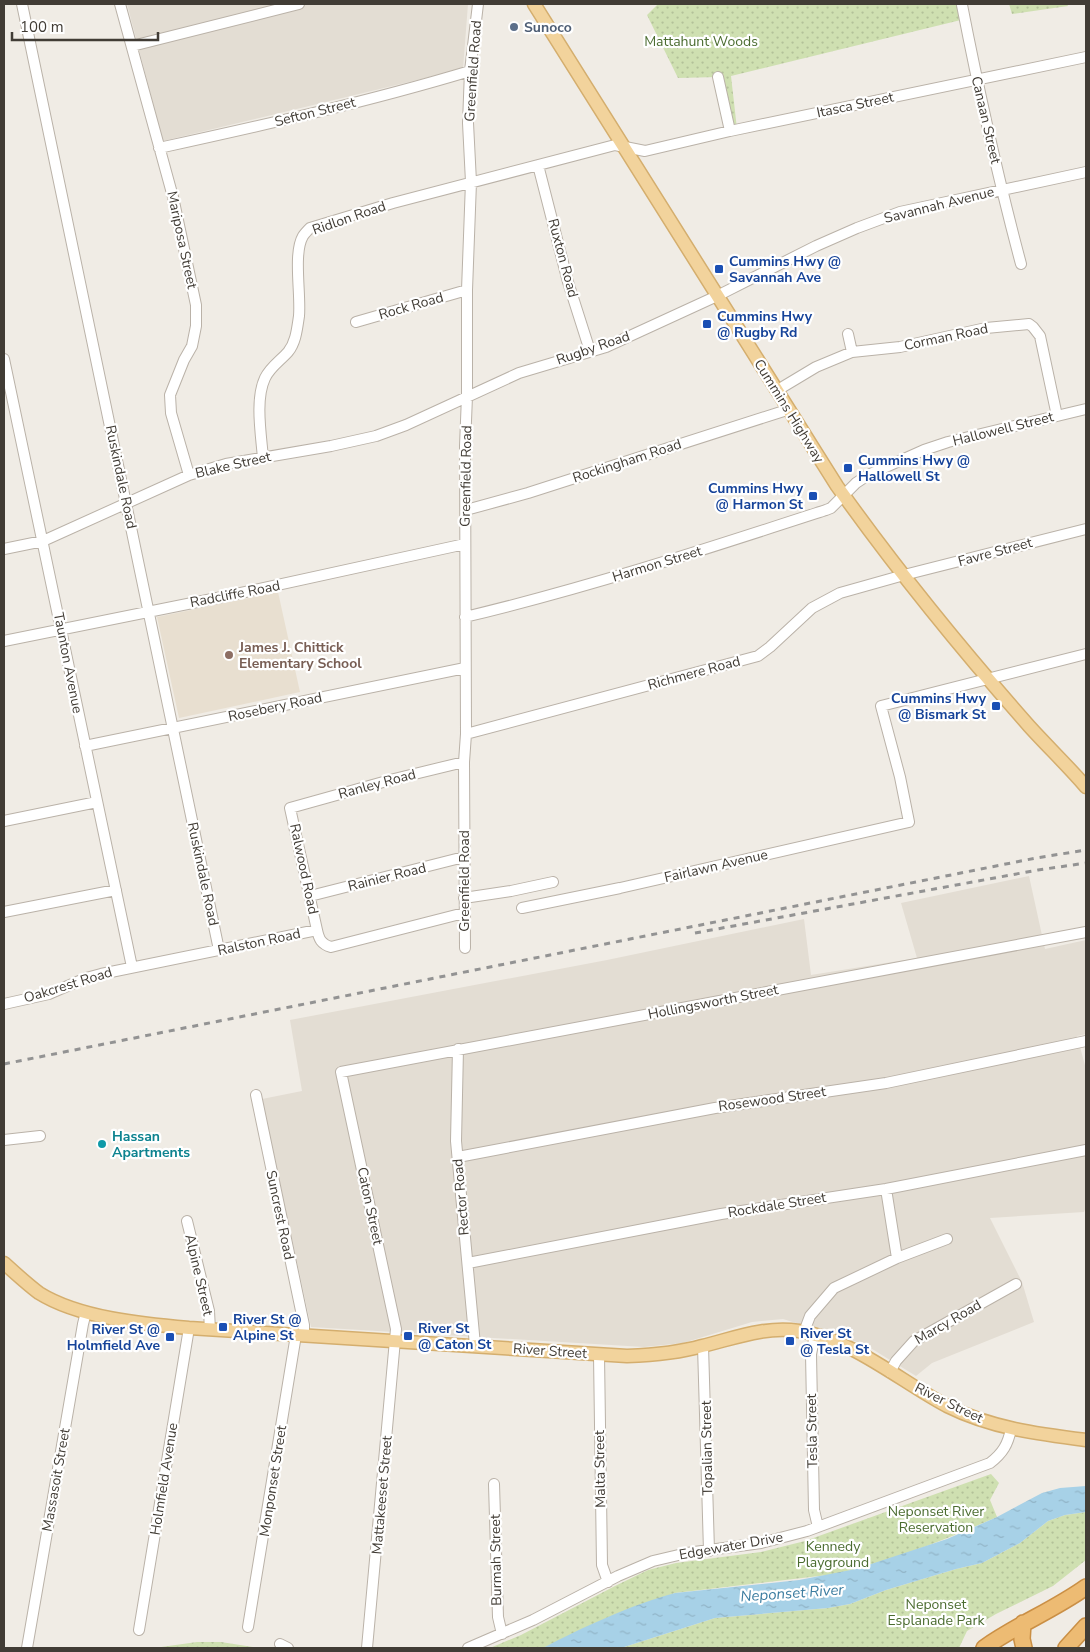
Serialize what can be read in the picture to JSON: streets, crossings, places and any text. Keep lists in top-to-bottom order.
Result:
{
  "streets": {
    "main road": ["Cummins Highway", "River Street"],
    "street": [
      "Greenfield Road",
      "Itasca Street",
      "Sefton Street",
      "Canaan Street",
      "Savannah Avenue",
      "Ridlon Road",
      "Mariposa Street",
      "Ruxton Road",
      "Rock Road",
      "Corman Road",
      "Rugby Road",
      "Hallowell Street",
      "Rockingham Road",
      "Blake Street",
      "Ruskindale Road",
      "Favre Street",
      "Harmon Street",
      "Radcliffe Road",
      "Taunton Avenue",
      "Richmere Road",
      "Rosebery Road",
      "Ranley Road",
      "Fairlawn Avenue",
      "Ralwood Road",
      "Rainier Road",
      "Ralston Road",
      "Oakcrest Road",
      "Hollingsworth Street",
      "Rosewood Street",
      "Rector Road",
      "Rockdale Street",
      "Caton Street",
      "Suncrest Road",
      "Alpine Street",
      "Marcy Road",
      "Tesla Street",
      "Topalian Street",
      "Malta Street",
      "Holmfield Avenue",
      "Massasoit Street",
      "Monponset Street",
      "Mattakeeset Street",
      "Edgewater Drive",
      "Burmah Street"
    ]
  },
  "crossings": [
    ["Greenfield Road", "Sefton Street"],
    ["Greenfield Road", "Ridlon Road"],
    ["Greenfield Road", "Rock Road"],
    ["Greenfield Road", "Rugby Road"],
    ["Greenfield Road", "Rockingham Road"],
    ["Greenfield Road", "Blake Street"],
    ["Greenfield Road", "Harmon Street"],
    ["Greenfield Road", "Radcliffe Road"],
    ["Greenfield Road", "Richmere Road"],
    ["Greenfield Road", "Rosebery Road"],
    ["Greenfield Road", "Ranley Road"],
    ["Greenfield Road", "Rainier Road"],
    ["Greenfield Road", "Ralston Road"],
    ["Itasca Street", "Canaan Street"],
    ["Itasca Street", "Ridlon Road"],
    ["Itasca Street", "Cummins Highway"],
    ["Sefton Street", "Mariposa Street"],
    ["Canaan Street", "Savannah Avenue"],
    ["Savannah Avenue", "Rugby Road"],
    ["Savannah Avenue", "Cummins Highway"],
    ["Ridlon Road", "Ruxton Road"],
    ["Ridlon Road", "Cummins Highway"],
    ["Ridlon Road", "Blake Street"],
    ["Mariposa Street", "Blake Street"],
    ["Ruxton Road", "Rugby Road"],
    ["Corman Road", "Cummins Highway"],
    ["Corman Road", "Hallowell Street"],
    ["Rugby Road", "Cummins Highway"],
    ["Rugby Road", "Blake Street"],
    ["Cummins Highway", "Hallowell Street"],
    ["Cummins Highway", "Rockingham Road"],
    ["Cummins Highway", "Favre Street"],
    ["Cummins Highway", "Harmon Street"],
    ["Cummins Highway", "Richmere Road"],
    ["Cummins Highway", "Fairlawn Avenue"],
    ["Hallowell Street", "Harmon Street"],
    ["Blake Street", "Ruskindale Road"],
    ["Blake Street", "Taunton Avenue"],
    ["Ruskindale Road", "Radcliffe Road"],
    ["Ruskindale Road", "Rosebery Road"],
    ["Ruskindale Road", "Ralston Road"],
    ["Favre Street", "Richmere Road"],
    ["Radcliffe Road", "Taunton Avenue"],
    ["Taunton Avenue", "Rosebery Road"],
    ["Taunton Avenue", "Ralston Road"],
    ["Taunton Avenue", "Oakcrest Road"],
    ["Ranley Road", "Ralwood Road"],
    ["Ralwood Road", "Rainier Road"],
    ["Ralwood Road", "Ralston Road"],
    ["Ralston Road", "Oakcrest Road"],
    ["Hollingsworth Street", "Rector Road"],
    ["Hollingsworth Street", "Caton Street"],
    ["Rosewood Street", "Rector Road"],
    ["Rector Road", "Rockdale Street"],
    ["Rector Road", "River Street"],
    ["Caton Street", "River Street"],
    ["Caton Street", "Mattakeeset Street"],
    ["Suncrest Road", "River Street"],
    ["Suncrest Road", "Monponset Street"],
    ["Alpine Street", "River Street"],
    ["Marcy Road", "River Street"],
    ["River Street", "Tesla Street"],
    ["River Street", "Topalian Street"],
    ["River Street", "Malta Street"],
    ["River Street", "Holmfield Avenue"],
    ["River Street", "Massasoit Street"],
    ["River Street", "Monponset Street"],
    ["River Street", "Mattakeeset Street"],
    ["River Street", "Edgewater Drive"],
    ["Tesla Street", "Edgewater Drive"],
    ["Topalian Street", "Edgewater Drive"],
    ["Malta Street", "Edgewater Drive"],
    ["Edgewater Drive", "Burmah Street"]
  ],
  "water": ["Neponset River"],
  "parks": [
    "Mattahunt Woods",
    "Neponset River Reservation",
    "Kennedy Playground",
    "Neponset Esplanade Park"
  ],
  "places": {
    "other": ["Sunoco", "James J. Chittick Elementary School", "Hassan Apartments"],
    "transit": [
      "Cummins Hwy @ Savannah Ave",
      "Cummins Hwy @ Rugby Rd",
      "Cummins Hwy @ Hallowell St",
      "Cummins Hwy @ Harmon St",
      "Cummins Hwy @ Bismark St",
      "River St @ Alpine St",
      "River St @ Caton St",
      "River St @ Holmfield Ave",
      "River St @ Tesla St"
    ]
  },
  "scale_bar": "100 m"
}
